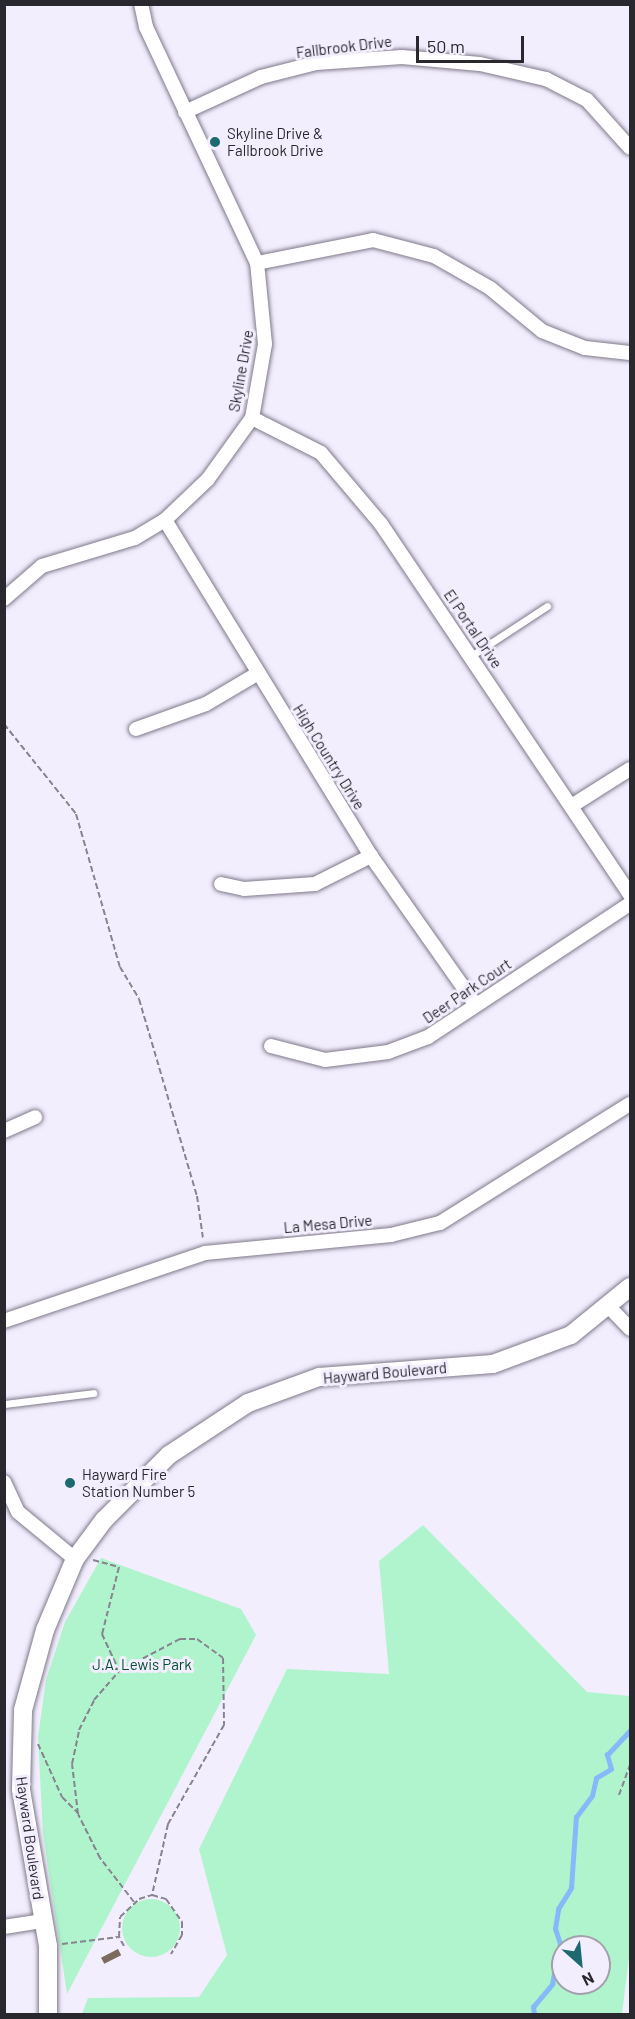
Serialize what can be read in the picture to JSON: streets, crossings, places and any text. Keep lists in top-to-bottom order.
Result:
{
  "streets": {
    "main road": ["Hayward Boulevard"],
    "street": [
      "Fallbrook Drive",
      "Skyline Drive",
      "El Portal Drive",
      "High Country Drive",
      "Deer Park Court",
      "La Mesa Drive"
    ]
  },
  "crossings": [
    ["Fallbrook Drive", "Skyline Drive"],
    ["Skyline Drive", "El Portal Drive"],
    ["Skyline Drive", "High Country Drive"],
    ["High Country Drive", "Deer Park Court"]
  ],
  "parks": ["J.A. Lewis Park"],
  "places": ["Skyline Drive & Fallbrook Drive", "Hayward Fire Station Number 5"],
  "scale_bar": "50 m",
  "north": "bottom right"
}
